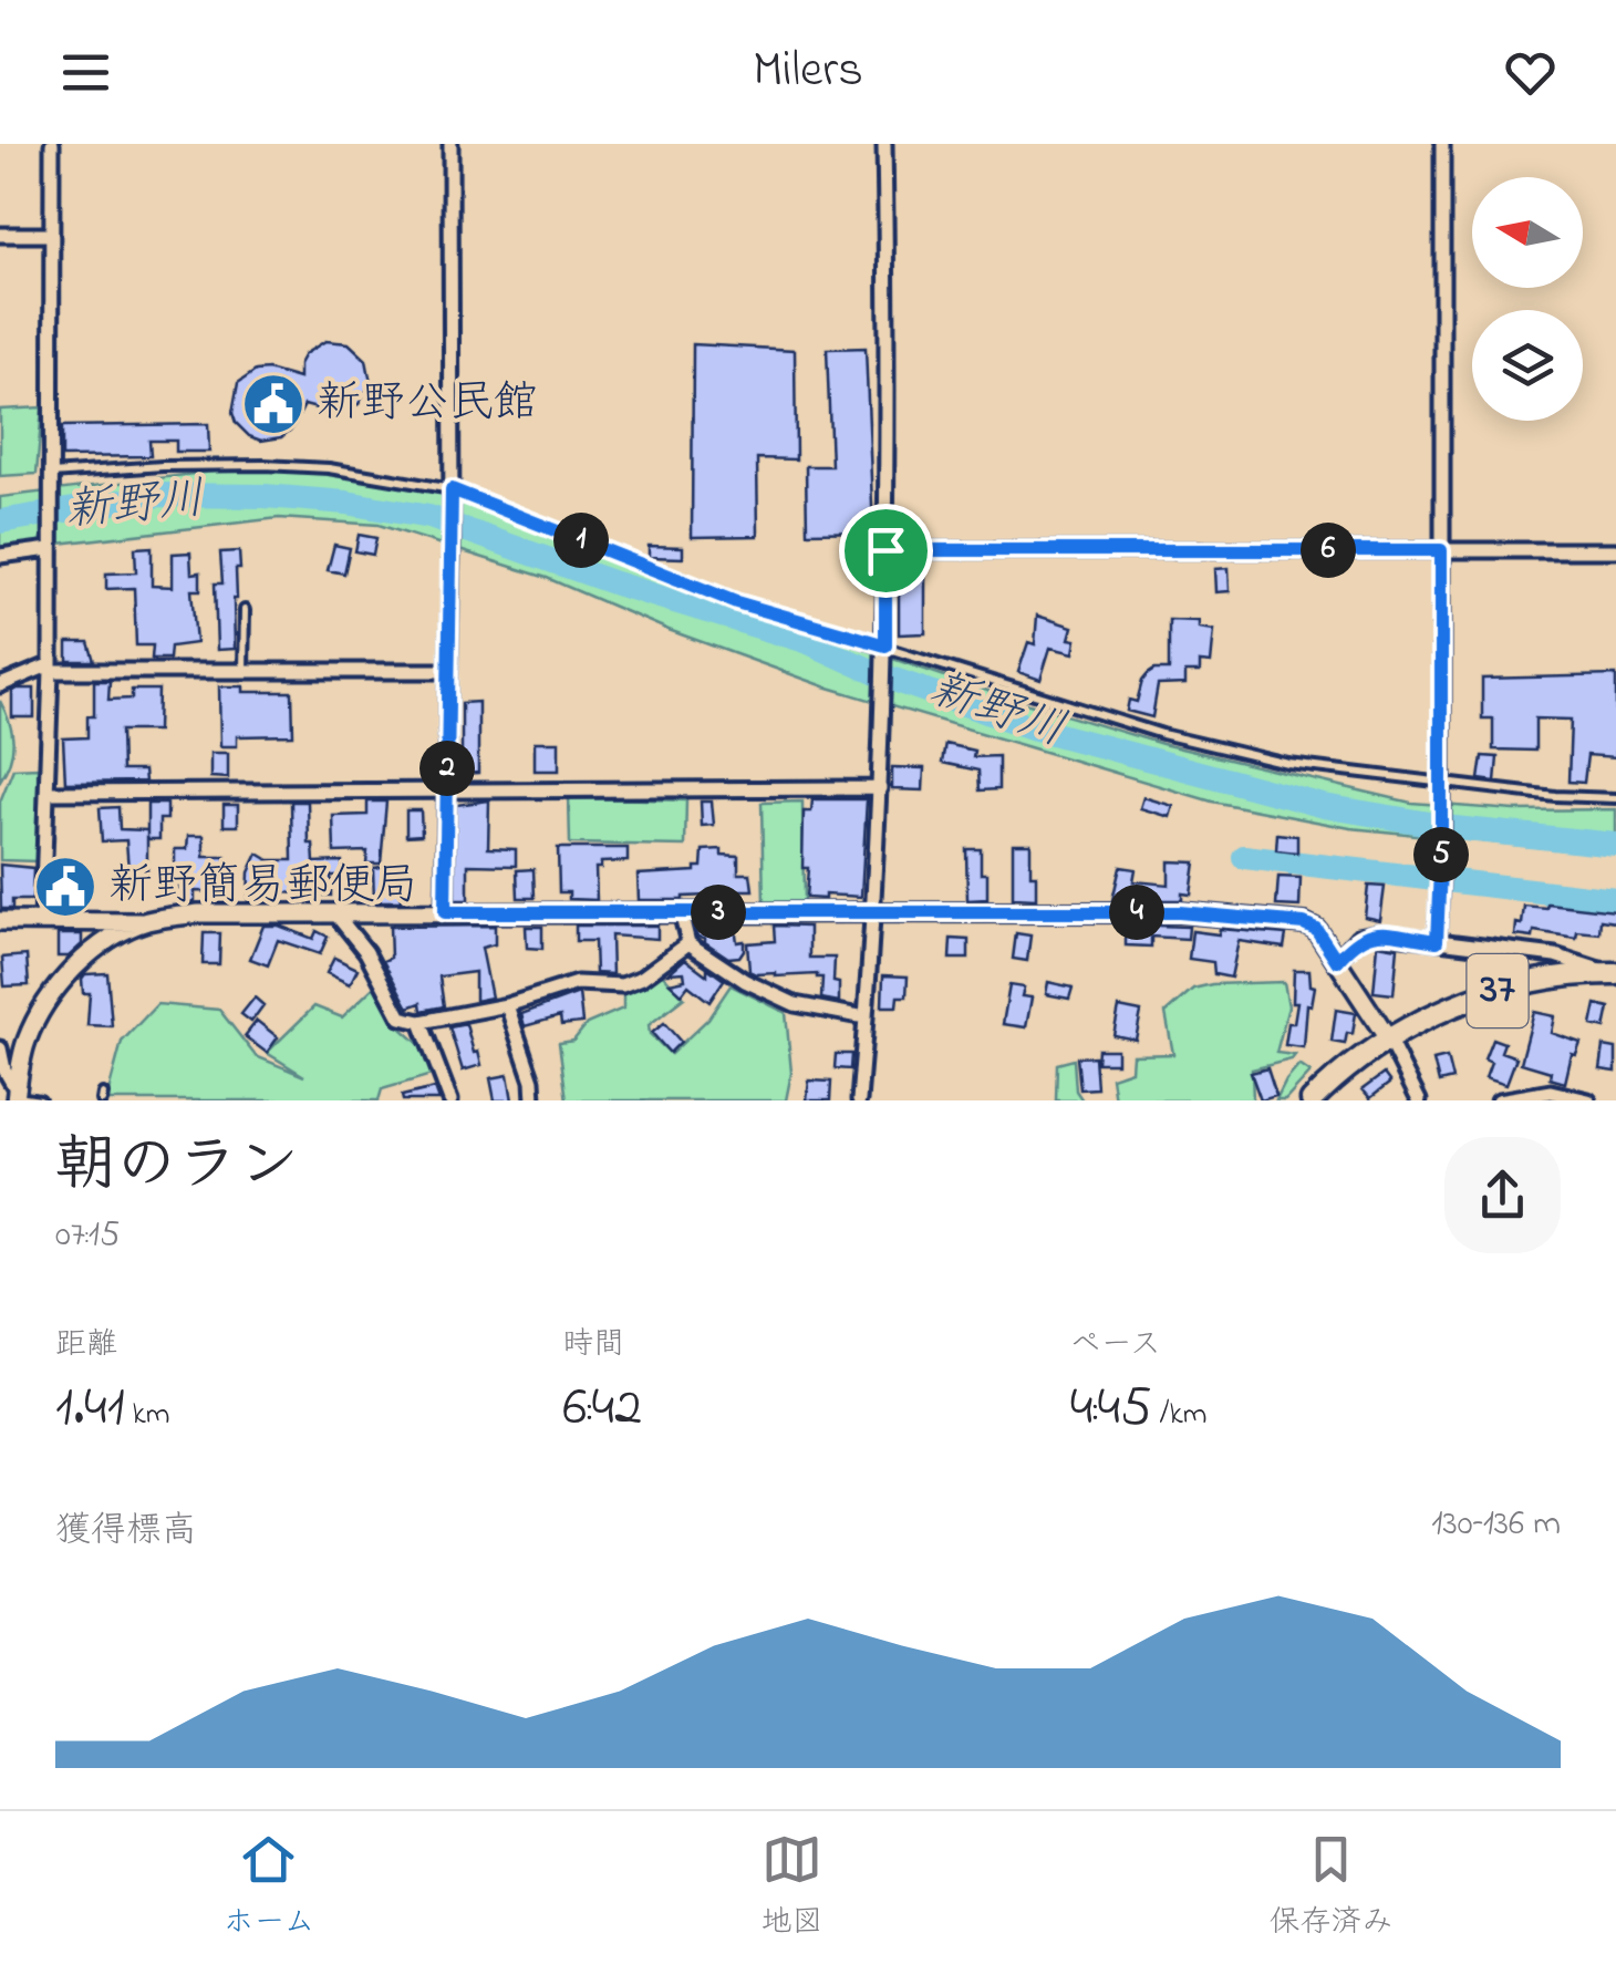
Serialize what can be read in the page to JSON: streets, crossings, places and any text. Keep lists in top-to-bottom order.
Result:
{
  "streets": {
    "main road": ["37"]
  },
  "water": ["新野川"],
  "places": {
    "public building": ["新野公民館", "新野簡易郵便局"]
  },
  "north": "left",
  "page": {
    "header": "Milers",
    "pins": [
      "1",
      "6",
      "2",
      "5",
      "3",
      "4"
    ],
    "heading": ["朝のラン", "07:15"],
    "stats": [
      ["距離", "1.41 km"],
      ["時間", "6:42"],
      ["ペース", "4:45 /km"]
    ],
    "chart": ["獲得標高", "130–136 m"],
    "tabs": ["ホーム", "地図", "保存済み"]
  }
}
